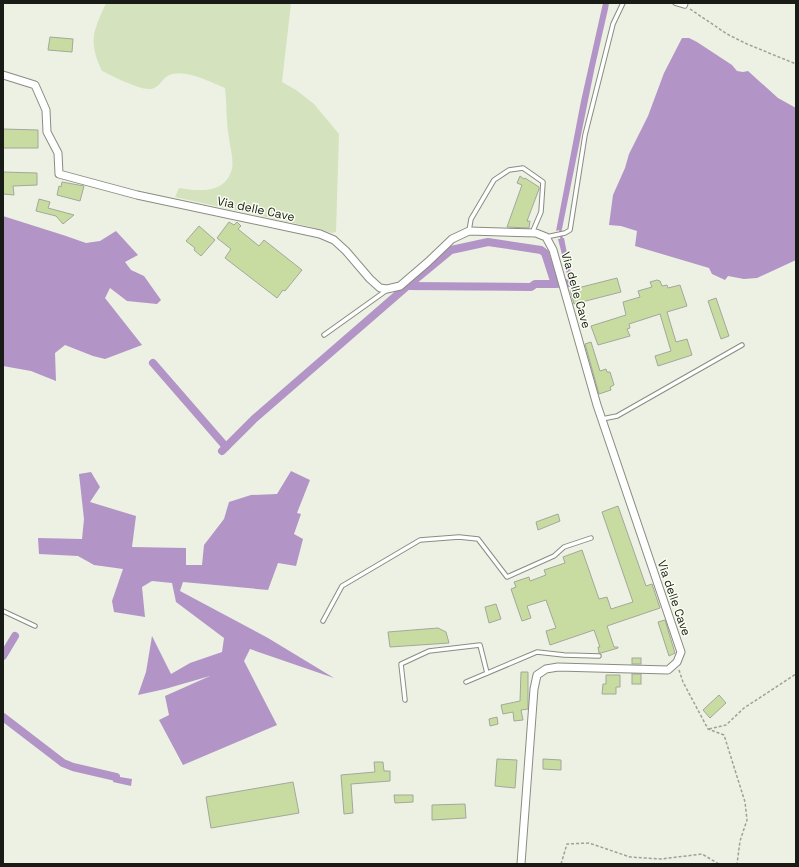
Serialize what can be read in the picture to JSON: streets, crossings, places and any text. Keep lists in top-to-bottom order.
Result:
{
  "streets": {
    "street": ["Via delle Cave"]
  }
}
